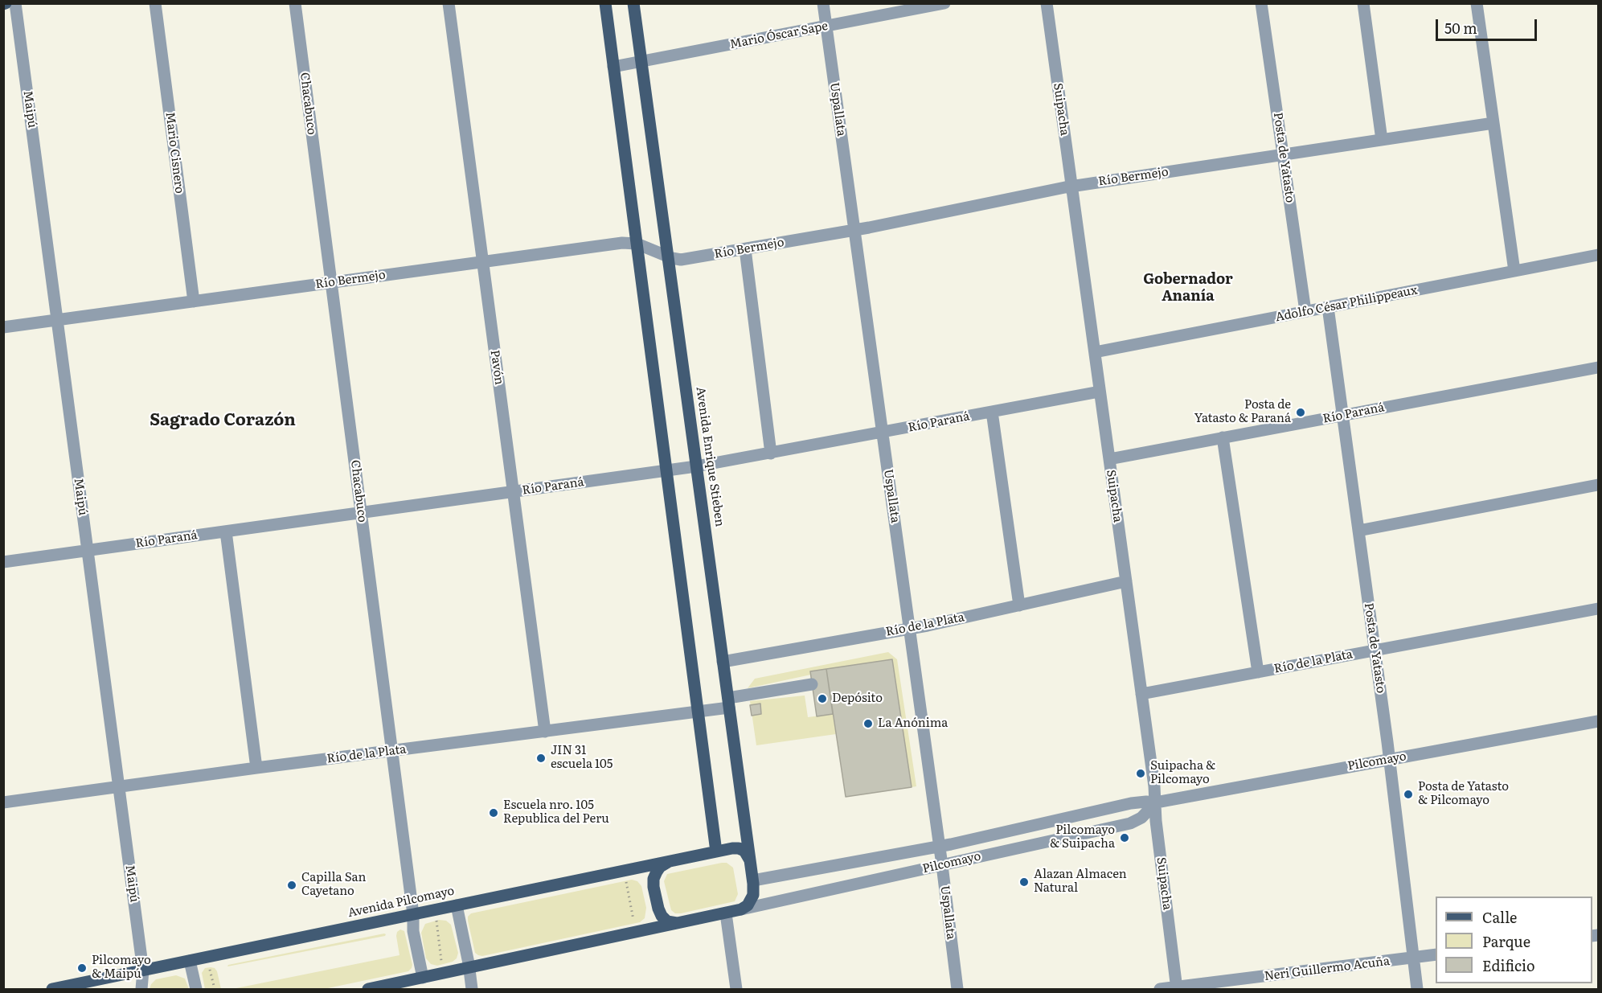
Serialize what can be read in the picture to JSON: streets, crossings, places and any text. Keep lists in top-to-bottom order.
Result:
{
  "streets": {
    "main road": ["Avenida Enrique Stieben", "Avenida Pilcomayo"],
    "street": [
      "Mario Óscar Sape",
      "Chacabuco",
      "Maipú",
      "Uspallata",
      "Suipacha",
      "Mario Cisnero",
      "Posta de Yatasto",
      "Río Bermejo",
      "Adolfo César Philippeaux",
      "Pavón",
      "Río Paraná",
      "Río de la Plata",
      "Pilcomayo",
      "Neri Guillermo Acuña"
    ]
  },
  "crossings": [
    ["Mario Óscar Sape", "Uspallata"],
    ["Mario Óscar Sape", "Avenida Enrique Stieben"],
    ["Chacabuco", "Río Bermejo"],
    ["Chacabuco", "Río Paraná"],
    ["Chacabuco", "Río de la Plata"],
    ["Chacabuco", "Avenida Pilcomayo"],
    ["Maipú", "Río Bermejo"],
    ["Maipú", "Río Paraná"],
    ["Maipú", "Río de la Plata"],
    ["Maipú", "Avenida Pilcomayo"],
    ["Uspallata", "Río Bermejo"],
    ["Uspallata", "Río Paraná"],
    ["Uspallata", "Río de la Plata"],
    ["Uspallata", "Pilcomayo"],
    ["Suipacha", "Río Bermejo"],
    ["Suipacha", "Adolfo César Philippeaux"],
    ["Suipacha", "Río Paraná"],
    ["Suipacha", "Río de la Plata"],
    ["Suipacha", "Pilcomayo"],
    ["Suipacha", "Neri Guillermo Acuña"],
    ["Mario Cisnero", "Río Bermejo"],
    ["Posta de Yatasto", "Río Bermejo"],
    ["Posta de Yatasto", "Adolfo César Philippeaux"],
    ["Posta de Yatasto", "Río Paraná"],
    ["Posta de Yatasto", "Río de la Plata"],
    ["Posta de Yatasto", "Pilcomayo"],
    ["Posta de Yatasto", "Neri Guillermo Acuña"],
    ["Río Bermejo", "Pavón"],
    ["Río Bermejo", "Avenida Enrique Stieben"],
    ["Pavón", "Río Paraná"],
    ["Pavón", "Río de la Plata"],
    ["Río Paraná", "Avenida Enrique Stieben"],
    ["Avenida Enrique Stieben", "Río de la Plata"],
    ["Avenida Enrique Stieben", "Pilcomayo"],
    ["Avenida Enrique Stieben", "Avenida Pilcomayo"],
    ["Pilcomayo", "Avenida Pilcomayo"]
  ],
  "districts": ["Gobernador Ananía", "Sagrado Corazón"],
  "places": [
    "Posta de Yatasto & Paraná",
    "Depósito",
    "La Anónima",
    "JIN 31 escuela 105",
    "Suipacha & Pilcomayo",
    "Posta de Yatasto & Pilcomayo",
    "Escuela nro. 105 Republica del Peru",
    "Pilcomayo & Suipacha",
    "Alazan Almacen Natural",
    "Capilla San Cayetano",
    "Pilcomayo & Maipú"
  ],
  "legend": ["Calle", "Parque", "Edificio"],
  "scale_bar": "50 m"
}
